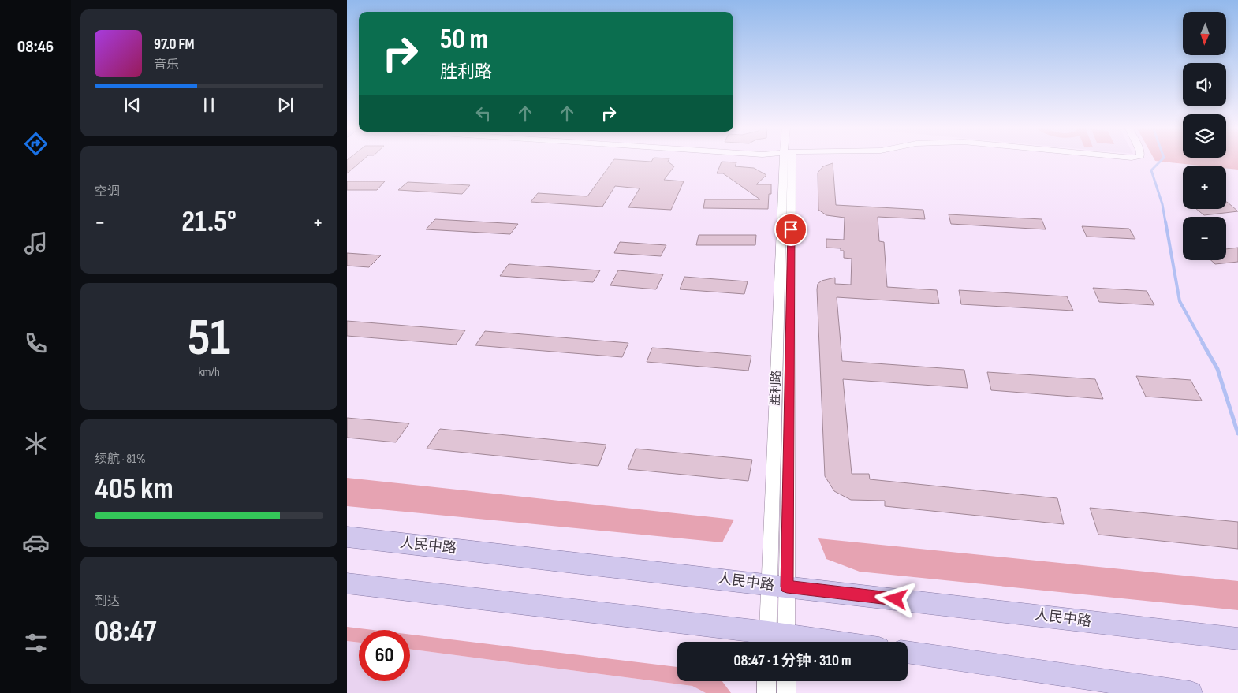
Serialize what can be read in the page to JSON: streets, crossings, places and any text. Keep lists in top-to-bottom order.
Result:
{
  "streets": {
    "main road": ["人民中路"],
    "street": ["胜利路"]
  },
  "crossings": [
    ["胜利路", "人民中路"]
  ],
  "north": "bottom",
  "page": {
    "tabs": "08:46",
    "map_buttons": ["+", "−"],
    "turn": ["50 m", "胜利路"],
    "song": ["97.0 FM", "音乐"],
    "tile": [
      "空调",
      ["51", "km/h"],
      ["续航 · 81%", "405 km"],
      ["到达", "08:47"]
    ],
    "heat": ["−", "21.5°", "+"],
    "limit": "60",
    "trip": "08:47 · 1 分钟 · 310 m"
  }
}
